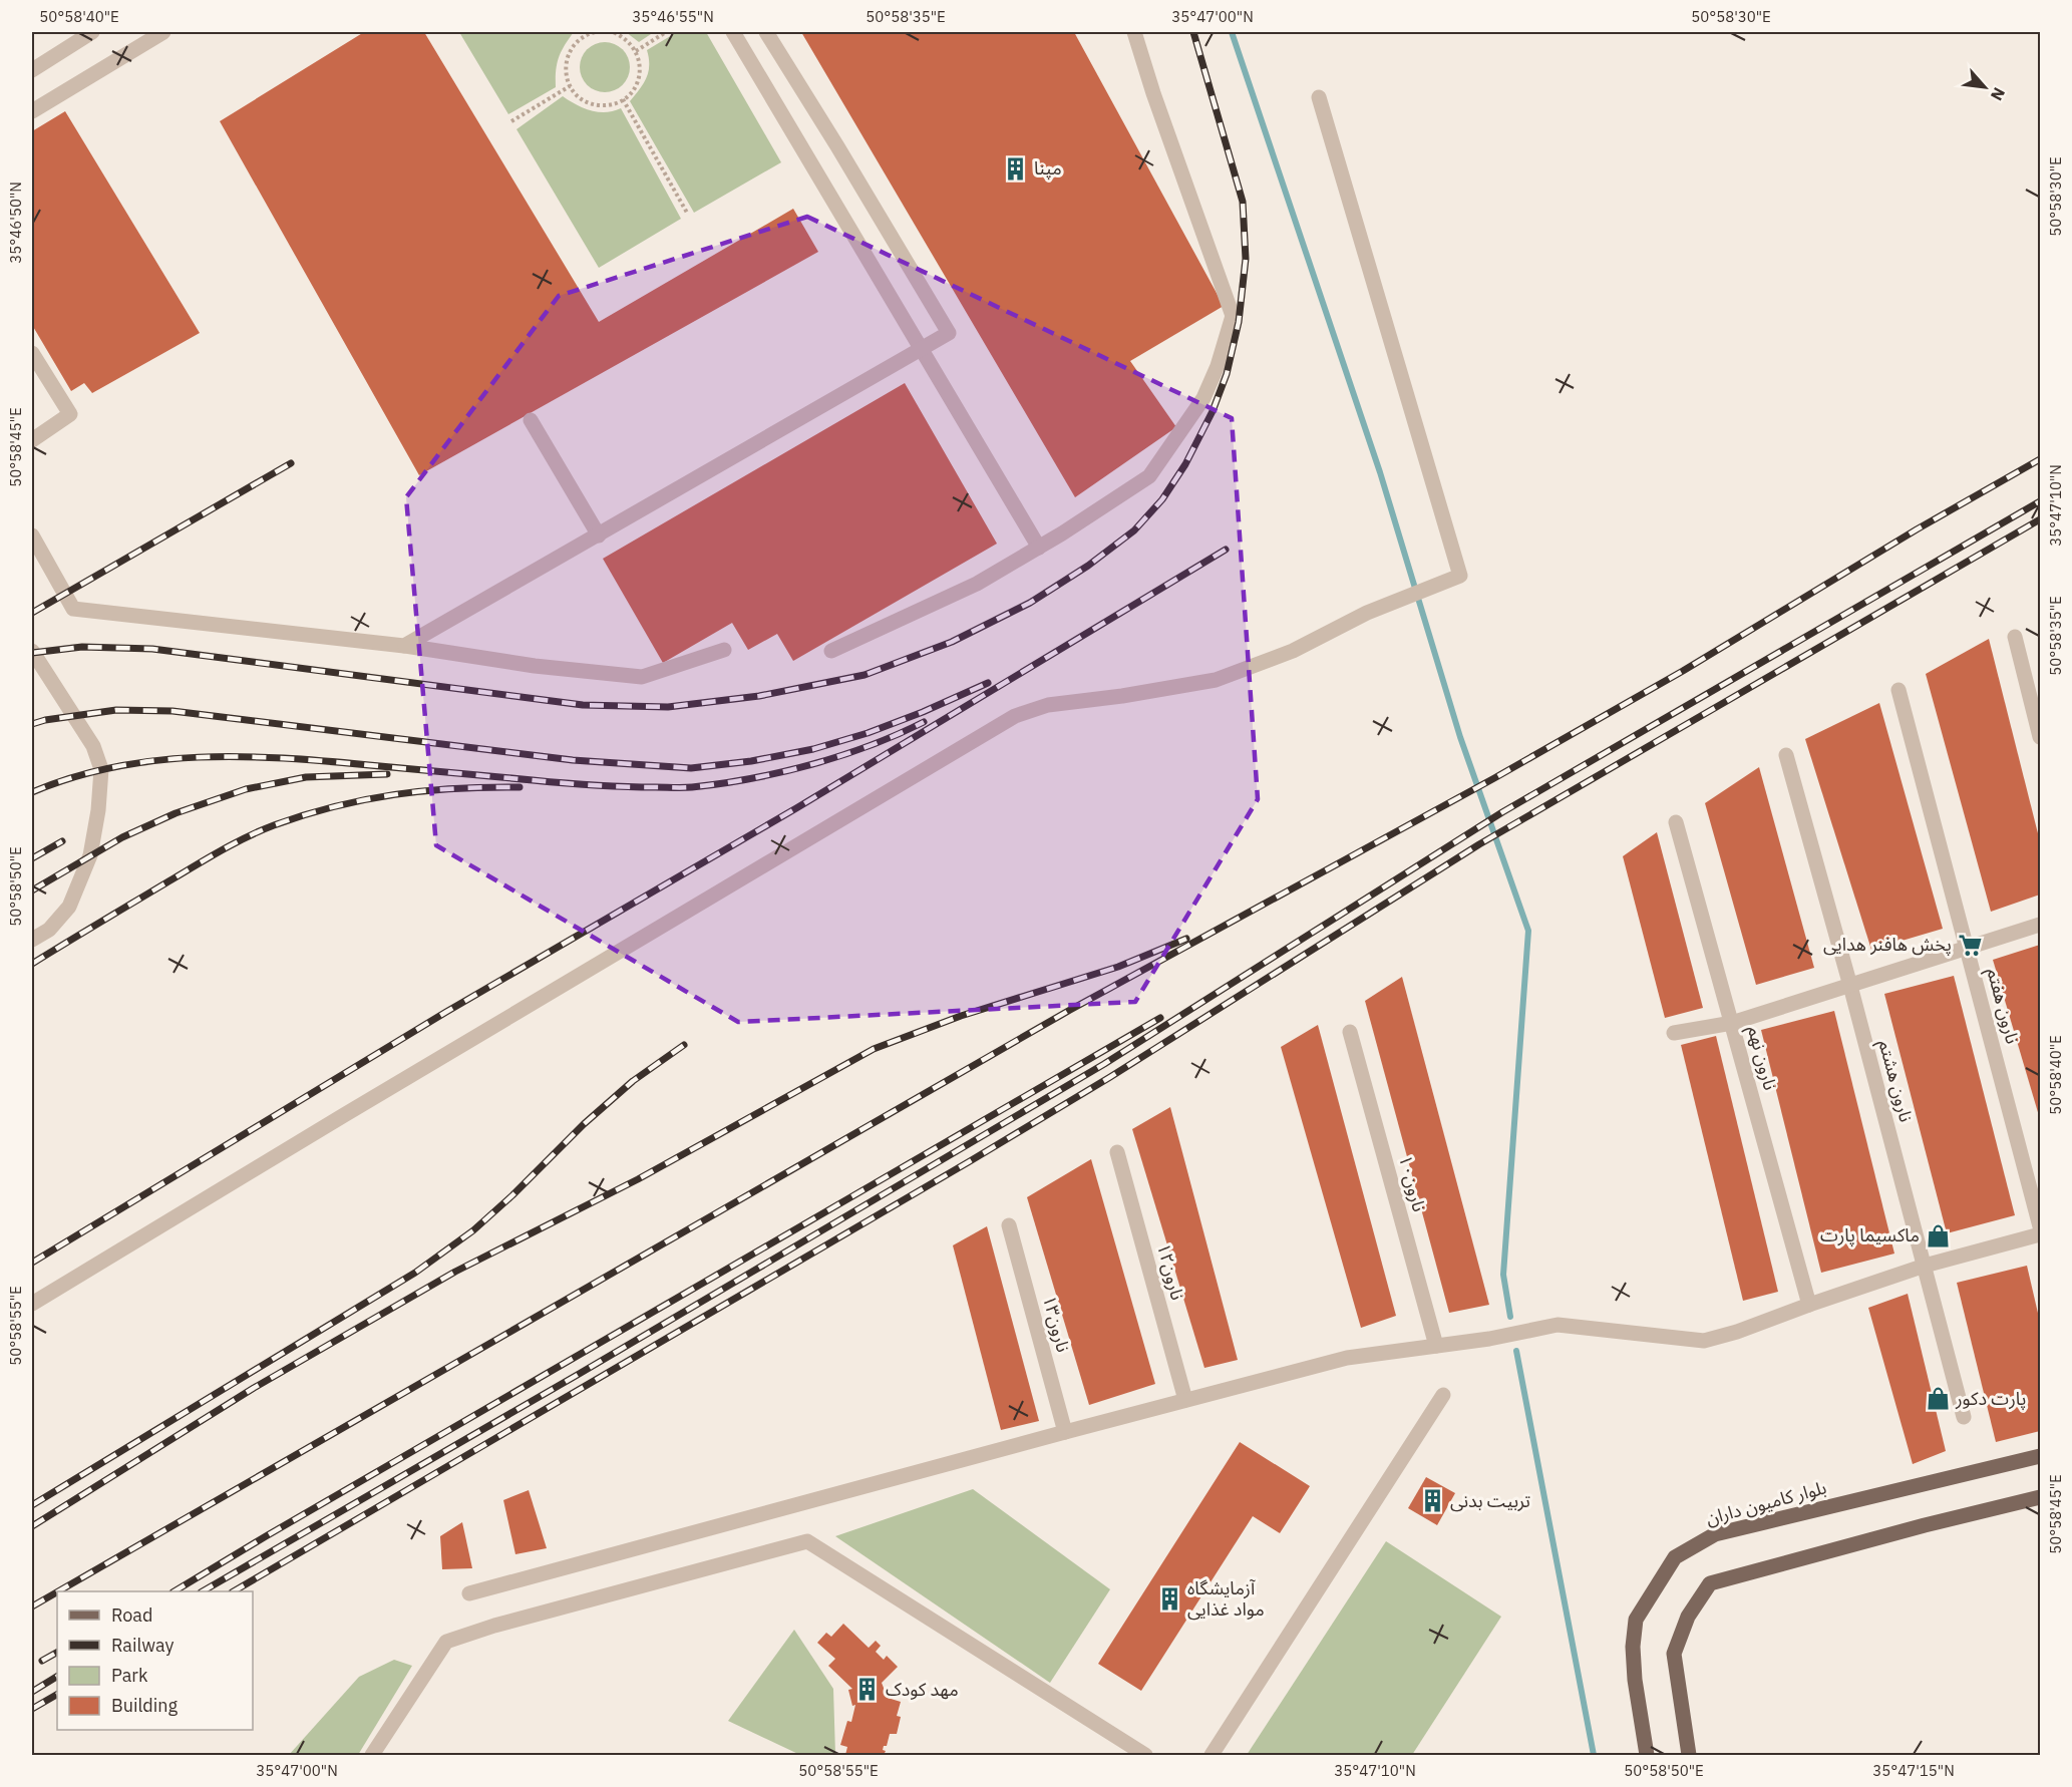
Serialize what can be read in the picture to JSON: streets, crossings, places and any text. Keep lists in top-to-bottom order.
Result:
{
  "streets": {
    "main road": ["بلوار کامیون داران"],
    "street": [
      "نارون هفتم",
      "نارون نهم",
      "نارون هشتم",
      "نارون۱۰",
      "نارون۱۲",
      "نارون۱۳"
    ]
  },
  "places": {
    "building": [
      "مپنا",
      "تربیت بدنی",
      "آزمایشگاه مواد غذایی",
      "مهد کودک"
    ],
    "supermarket": ["پخش هافنر هدایی"],
    "shop": ["ماکسیما پارت", "پارت دکور"]
  },
  "legend": [
    "Road",
    "Railway",
    "Park",
    "Building"
  ],
  "north": "bottom right",
  "coordinates": [
    "50°58'40\"E",
    "35°46'55\"N",
    "50°58'35\"E",
    "35°47'00\"N",
    "50°58'30\"E",
    "35°46'50\"N",
    "50°58'45\"E",
    "35°47'10\"N",
    "50°58'50\"E",
    "50°58'55\"E",
    "35°47'15\"N"
  ]
}
